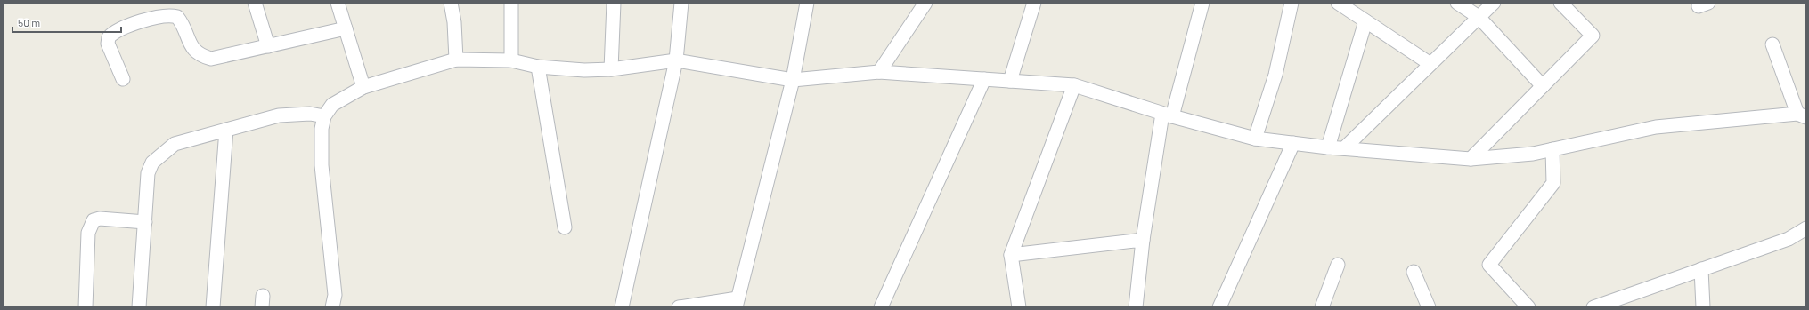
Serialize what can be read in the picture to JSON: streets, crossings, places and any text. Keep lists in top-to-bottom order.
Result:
{
  "scale_bar": "50 m"
}
